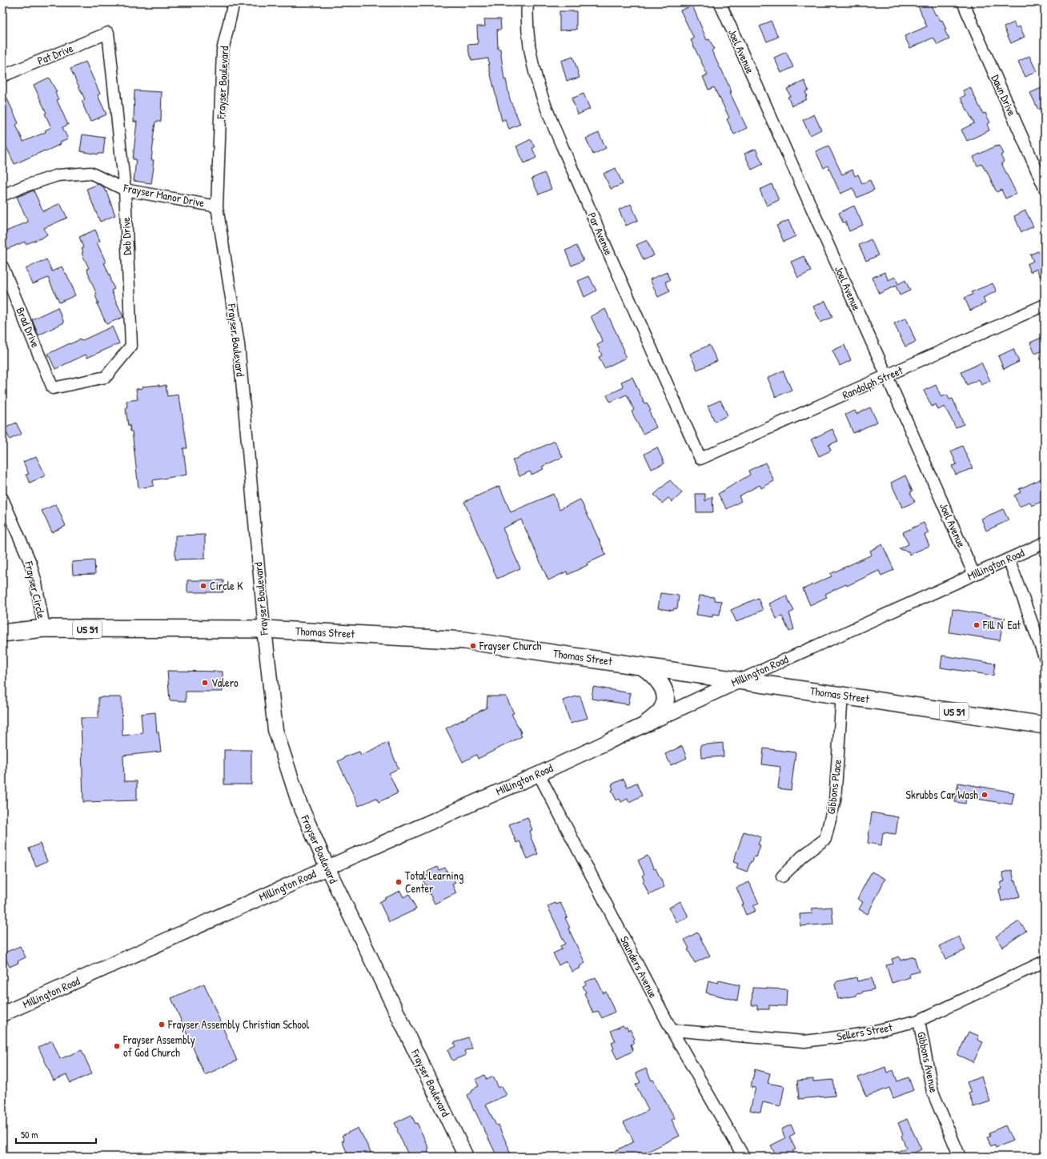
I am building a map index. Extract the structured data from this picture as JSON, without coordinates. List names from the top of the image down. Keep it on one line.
{"streets":{"highway":["US 51","Thomas Street"],"main road":["Frayser Boulevard","Millington Road"],"street":["Joel Avenue","Pat Drive","Dawn Drive","Frayser Manor Drive","Par Avenue","Deb Drive","Brad Drive","Randolph Street","Frayser Circle","Gibbons Place","Saunders Avenue","Sellers Street","Gibbons Avenue"]},"crossings":[["Joel Avenue","Randolph Street"],["Joel Avenue","Millington Road"],["Pat Drive","Deb Drive"],["Frayser Boulevard","Frayser Manor Drive"],["Frayser Boulevard","Millington Road"],["Frayser Boulevard","Thomas Street"],["Frayser Manor Drive","Deb Drive"],["Par Avenue","Randolph Street"],["Deb Drive","Brad Drive"],["Millington Road","Thomas Street"],["Millington Road","Saunders Avenue"],["Frayser Circle","Thomas Street"],["Thomas Street","Gibbons Place"],["Saunders Avenue","Sellers Street"],["Sellers Street","Gibbons Avenue"]],"places":["Circle K","Fill N' Eat","Frayser Church","Valero","Skrubbs Car Wash","Total Learning Center","Frayser Assembly Christian School","Frayser Assembly of God Church"],"scale_bar":"50 m"}
